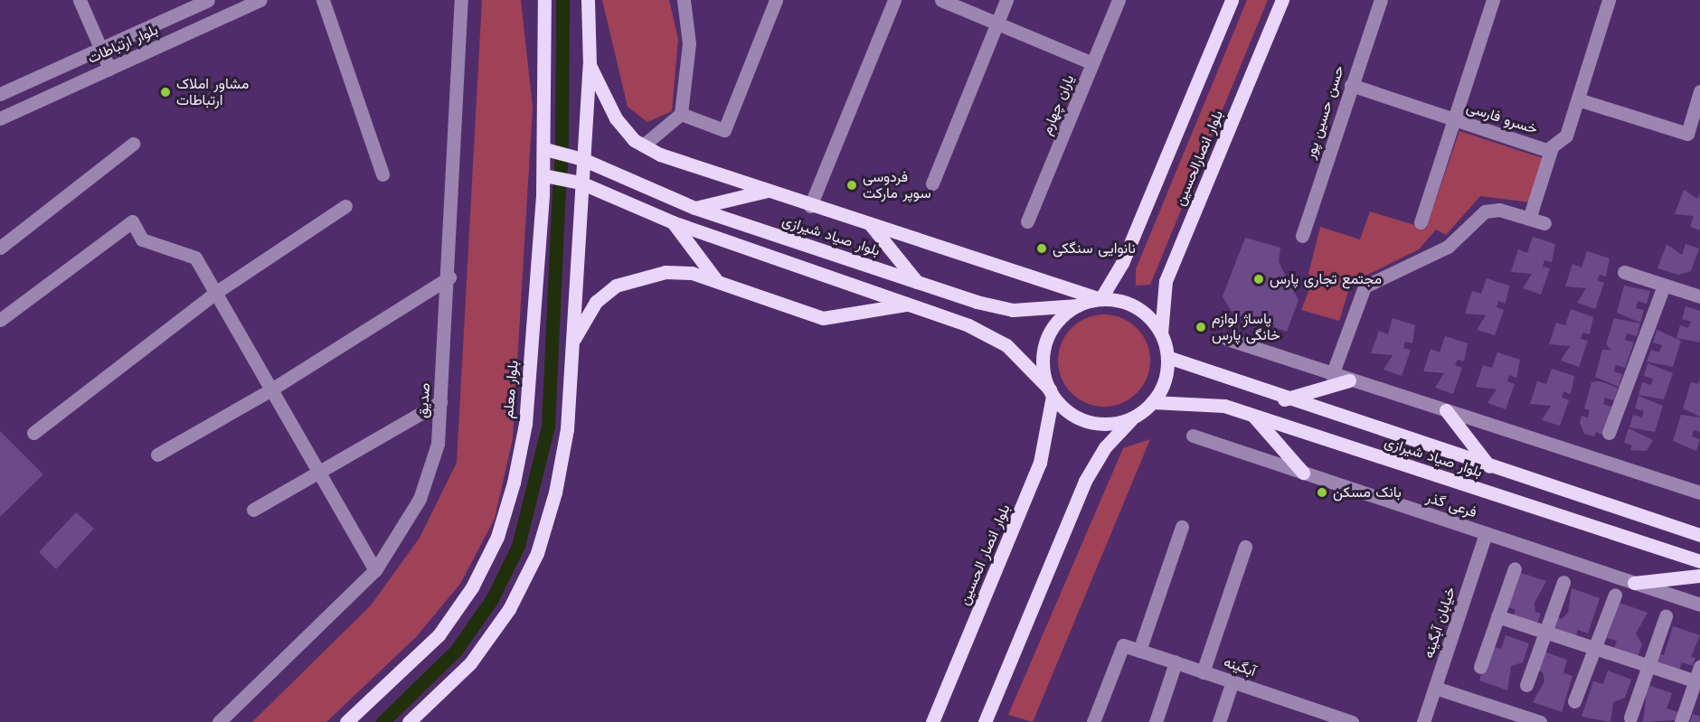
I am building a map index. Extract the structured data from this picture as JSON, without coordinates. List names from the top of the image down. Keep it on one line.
{"streets":{"main road":["بلوار انصارالحسین","بلوار صیاد شیرازی","بلوار معلم","بلوار انصار الحسین"],"street":["بلوار ارتباطات","یاران چهارم","حسن حسین پور","خسرو فارسی","صدیق","فرعی گذر","خیابان آبگینه","آبگینه"]},"crossings":[["حسن حسین پور","خسرو فارسی"],["بلوار انصارالحسین","بلوار صیاد شیرازی"],["بلوار انصارالحسین","بلوار انصار الحسین"],["بلوار صیاد شیرازی","بلوار معلم"],["بلوار صیاد شیرازی","بلوار انصار الحسین"],["فرعی گذر","خیابان آبگینه"]],"places":["مشاور املاک ارتباطات","فردوسی سوپر مارکت","نانوایی سنگکی","مجتمع تجاری پارس","پاساژ لوازم خانگی پارس","بانک مسکن"]}
